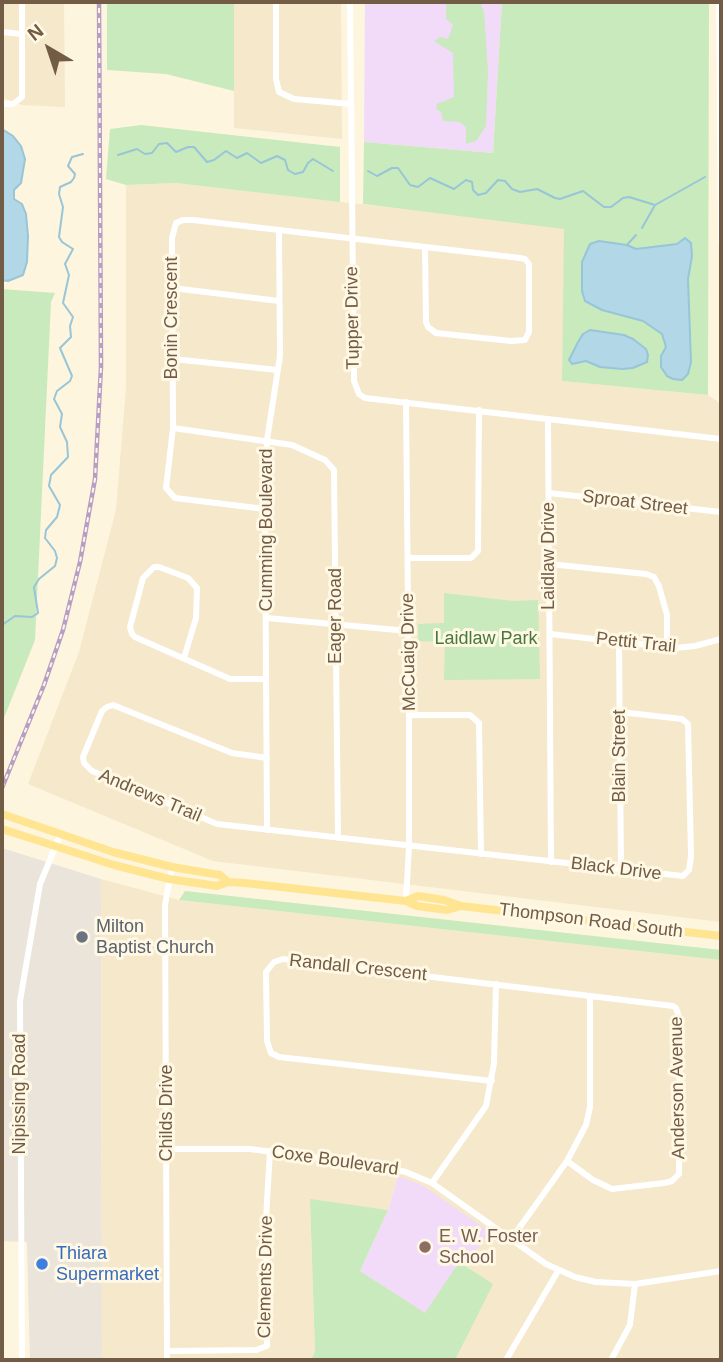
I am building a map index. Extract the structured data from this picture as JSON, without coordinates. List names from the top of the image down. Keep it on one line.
{"streets":{"main road":["Thompson Road South"],"street":["Bonin Crescent","Tupper Drive","Sproat Street","Cumming Boulevard","Laidlaw Drive","Eager Road","Pettit Trail","McCuaig Drive","Blain Street","Andrews Trail","Black Drive","Randall Crescent","Anderson Avenue","Nipissing Road","Childs Drive","Coxe Boulevard","Clements Drive"]},"crossings":[["Bonin Crescent","Tupper Drive"],["Bonin Crescent","Cumming Boulevard"],["Tupper Drive","Laidlaw Drive"],["Tupper Drive","McCuaig Drive"],["Sproat Street","Laidlaw Drive"],["Cumming Boulevard","Eager Road"],["Cumming Boulevard","Andrews Trail"],["Laidlaw Drive","Pettit Trail"],["Laidlaw Drive","Black Drive"],["Eager Road","Andrews Trail"],["Pettit Trail","Blain Street"],["McCuaig Drive","Andrews Trail"],["McCuaig Drive","Black Drive"],["McCuaig Drive","Thompson Road South"],["Blain Street","Black Drive"],["Andrews Trail","Black Drive"],["Thompson Road South","Nipissing Road"],["Thompson Road South","Childs Drive"],["Randall Crescent","Anderson Avenue"],["Childs Drive","Coxe Boulevard"],["Childs Drive","Clements Drive"],["Coxe Boulevard","Clements Drive"]],"parks":["Laidlaw Park"],"places":["Milton Baptist Church","E. W. Foster School","Thiara Supermarket"],"north":"top left"}
